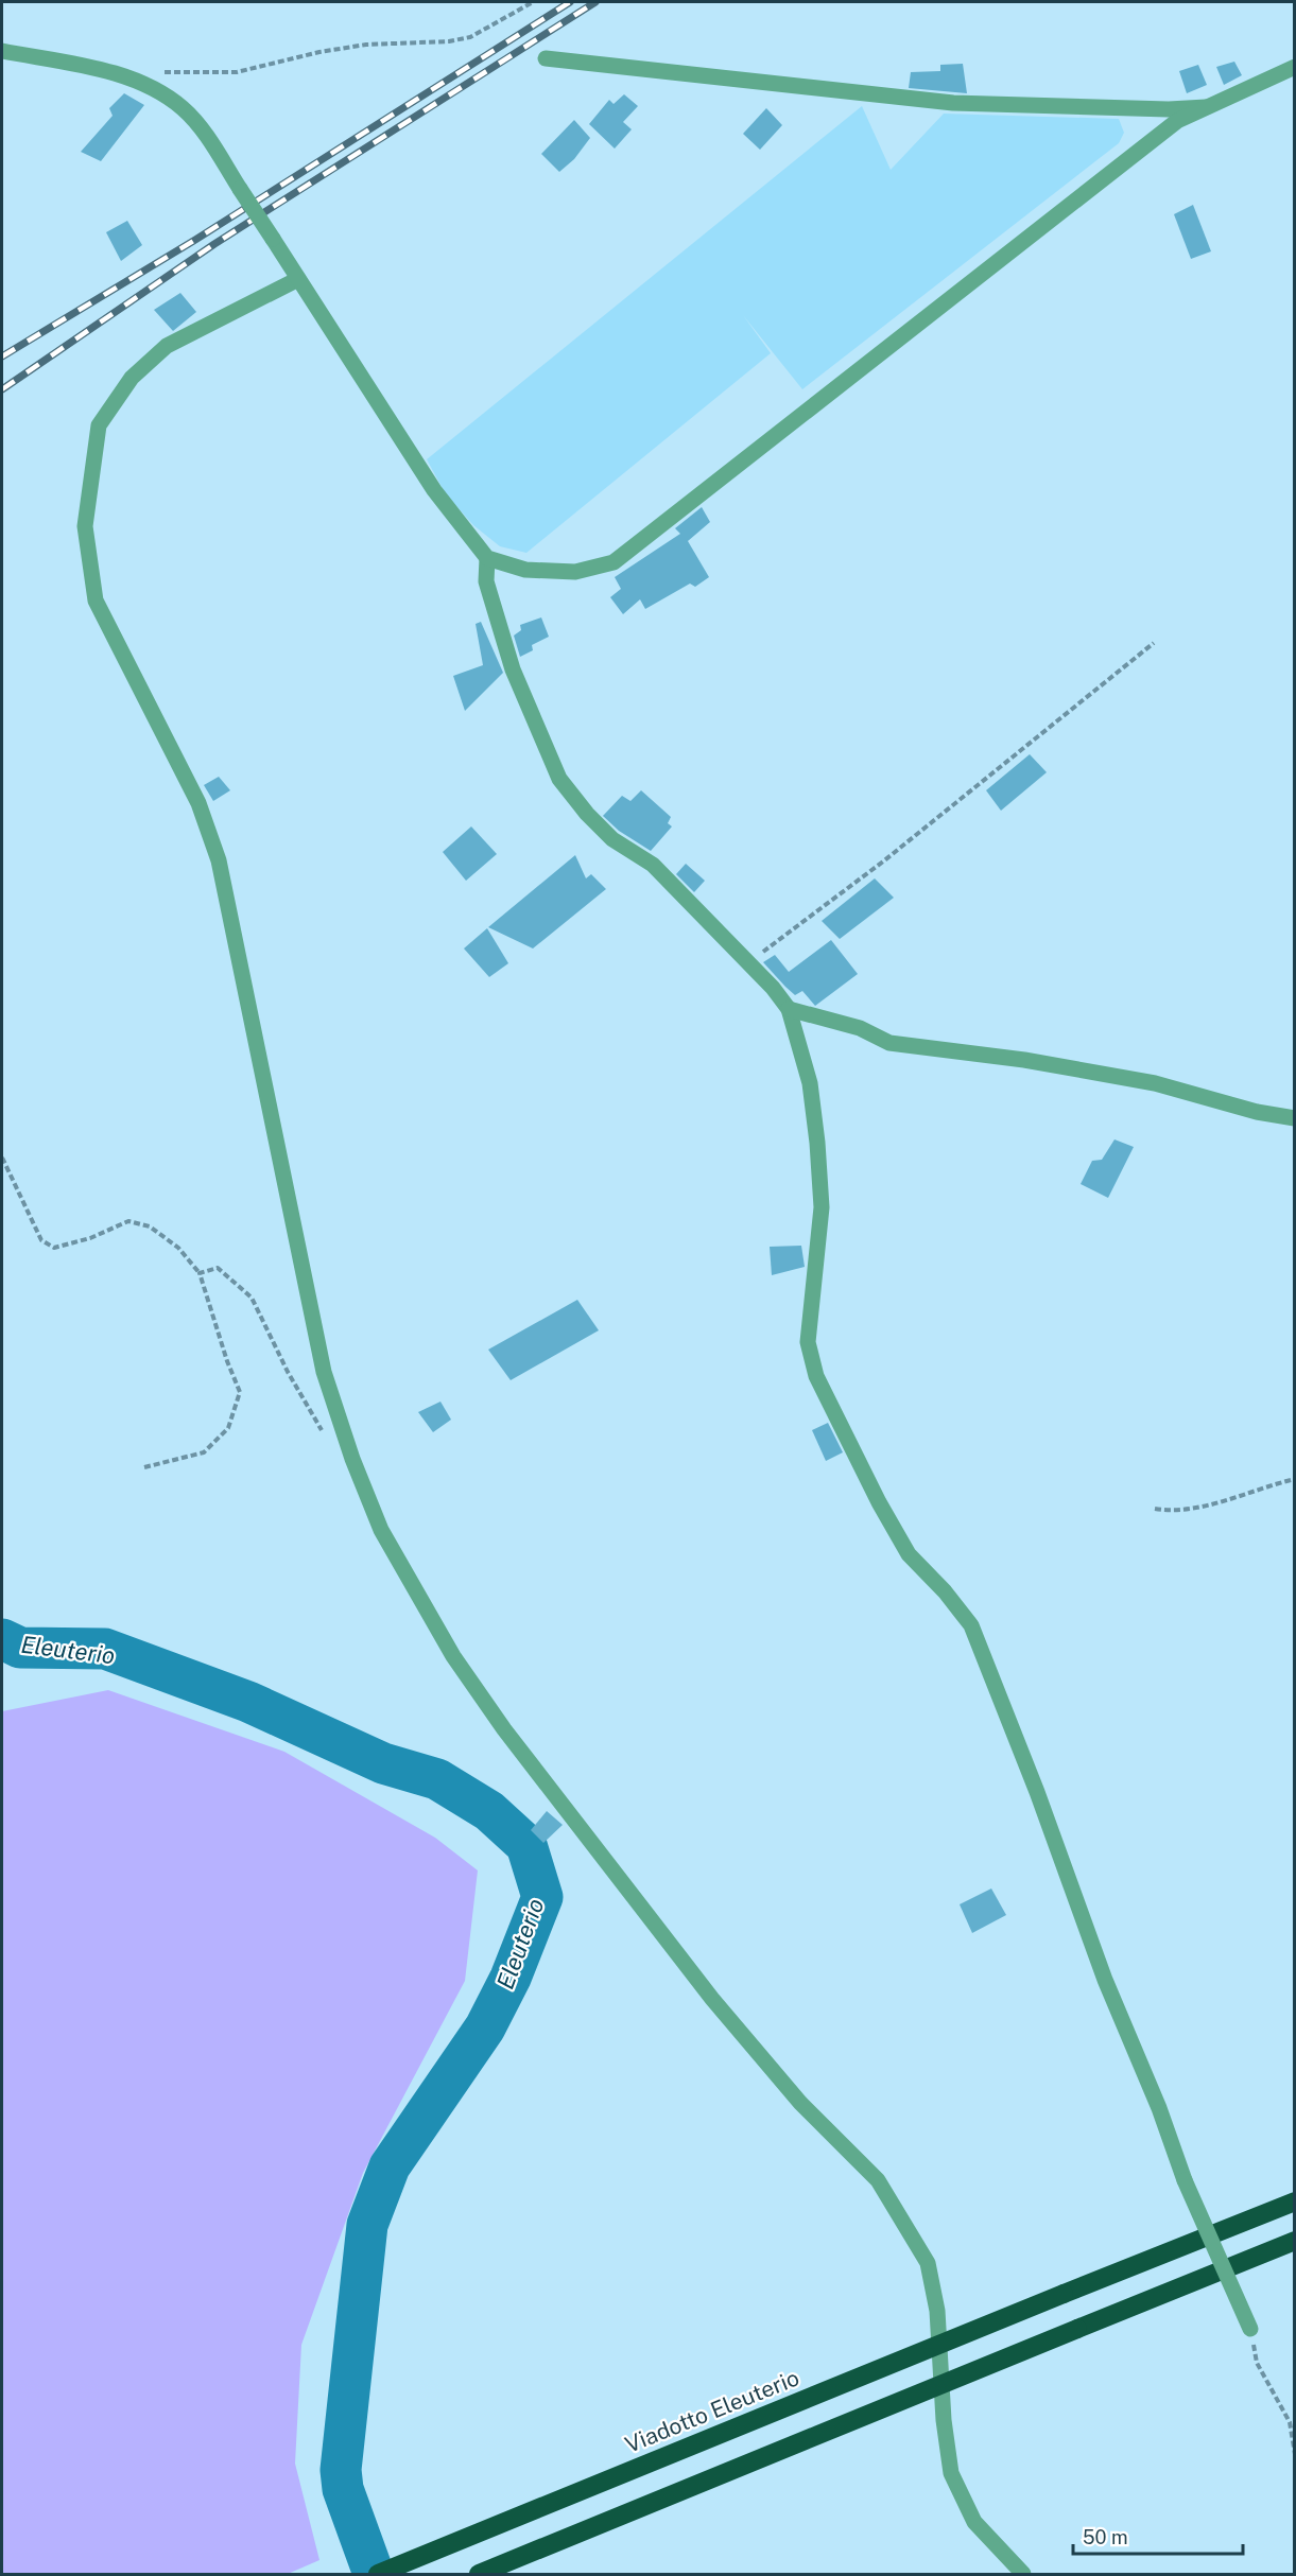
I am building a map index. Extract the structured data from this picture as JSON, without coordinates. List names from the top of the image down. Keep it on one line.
{"streets":{"highway":["Viadotto Eleuterio"]},"water":["Eleuterio"],"scale_bar":"50 m"}
